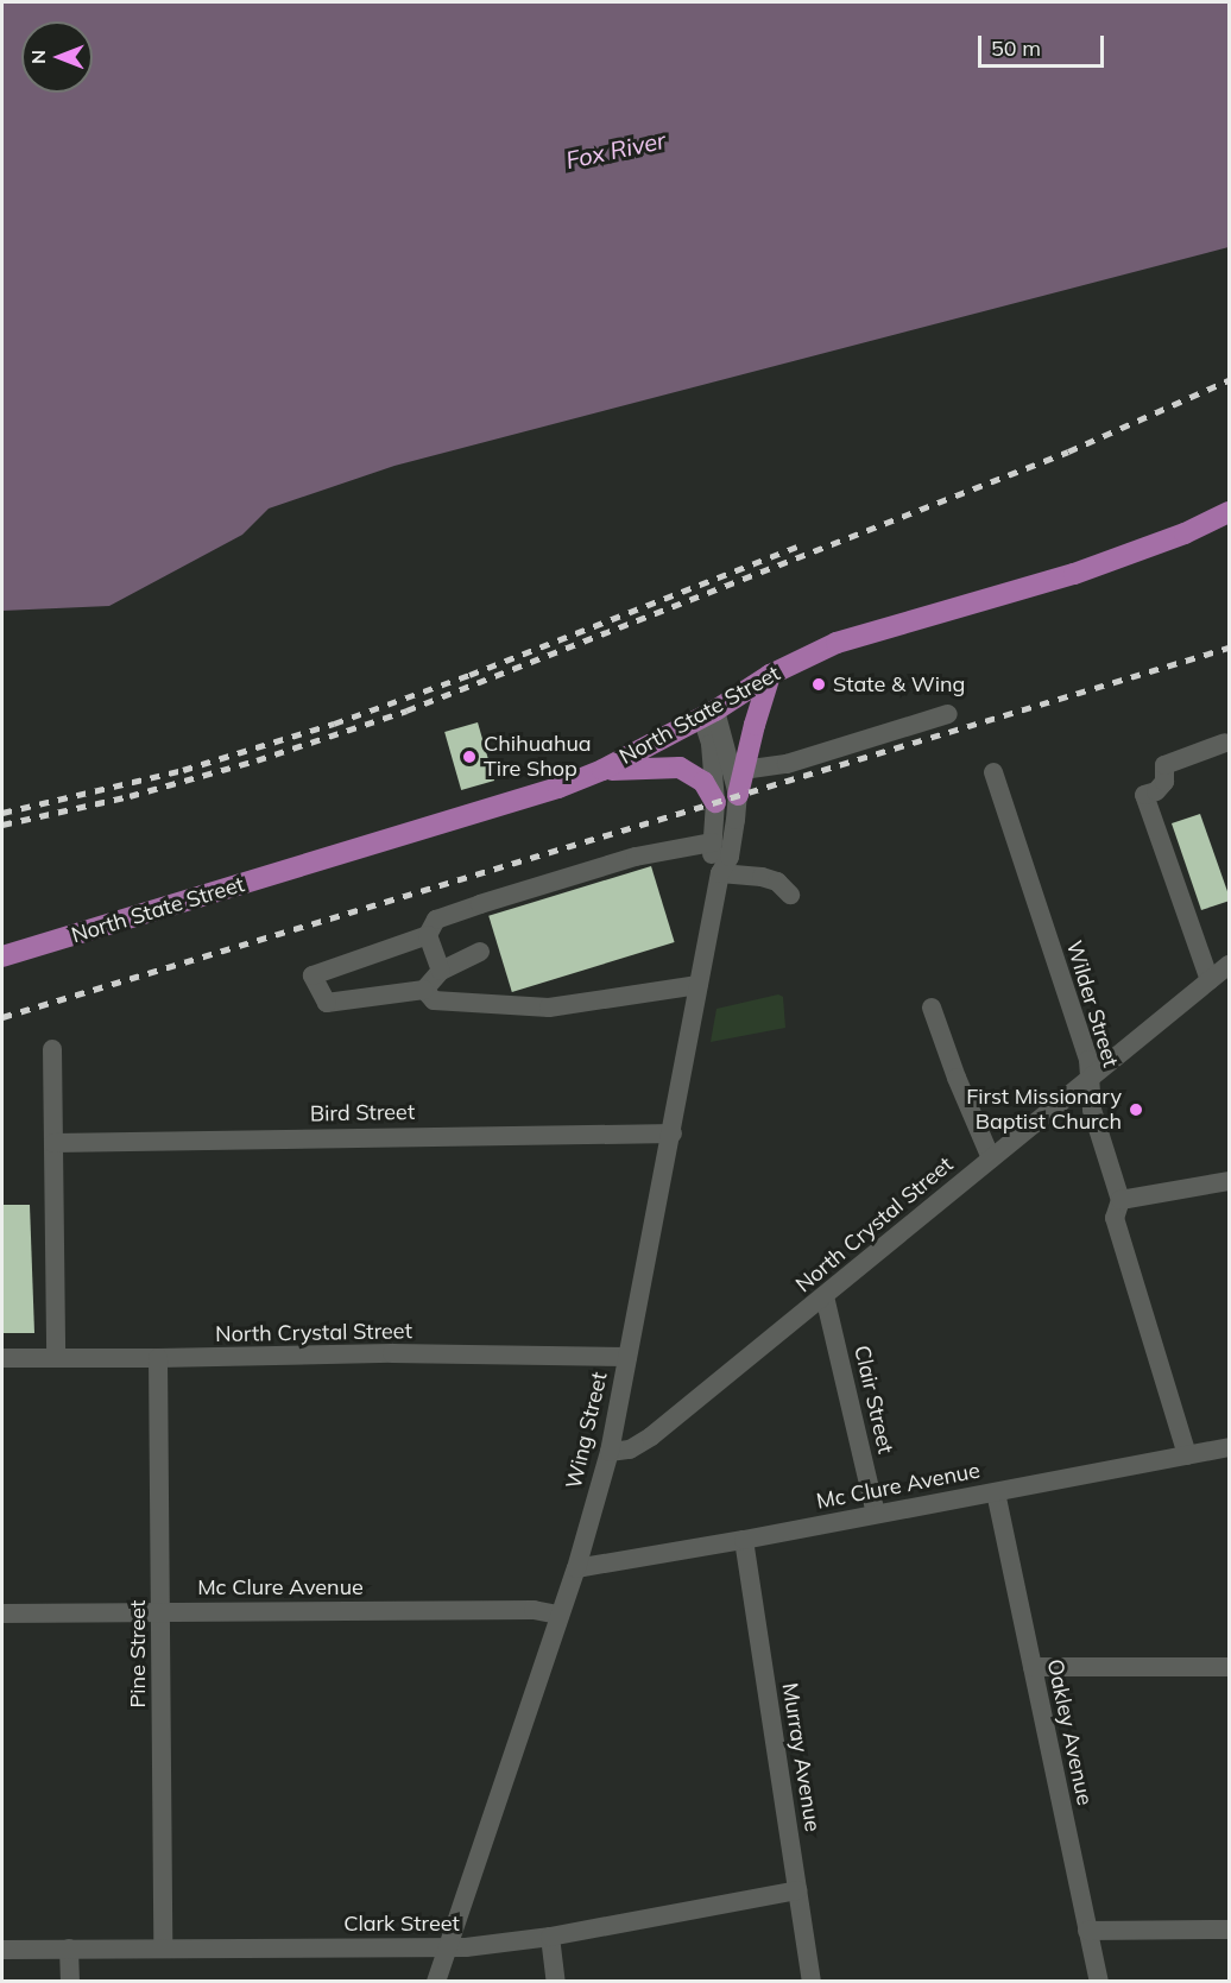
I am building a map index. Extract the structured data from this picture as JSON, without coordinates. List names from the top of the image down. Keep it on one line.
{"streets":{"main road":["North State Street"],"street":["Wilder Street","Bird Street","North Crystal Street","Clair Street","Wing Street","Mc Clure Avenue","Pine Street","Oakley Avenue","Murray Avenue","Clark Street"]},"crossings":[["North State Street","Wing Street"],["Wilder Street","North Crystal Street"],["Wilder Street","Mc Clure Avenue"],["Bird Street","Wing Street"],["North Crystal Street","Clair Street"],["North Crystal Street","Wing Street"],["North Crystal Street","Pine Street"],["Clair Street","Mc Clure Avenue"],["Wing Street","Mc Clure Avenue"],["Wing Street","Clark Street"],["Mc Clure Avenue","Pine Street"],["Mc Clure Avenue","Oakley Avenue"],["Mc Clure Avenue","Murray Avenue"],["Pine Street","Clark Street"],["Murray Avenue","Clark Street"]],"water":["Fox River"],"places":["State & Wing","Chihuahua Tire Shop","First Missionary Baptist Church"],"scale_bar":"50 m","north":"left"}
